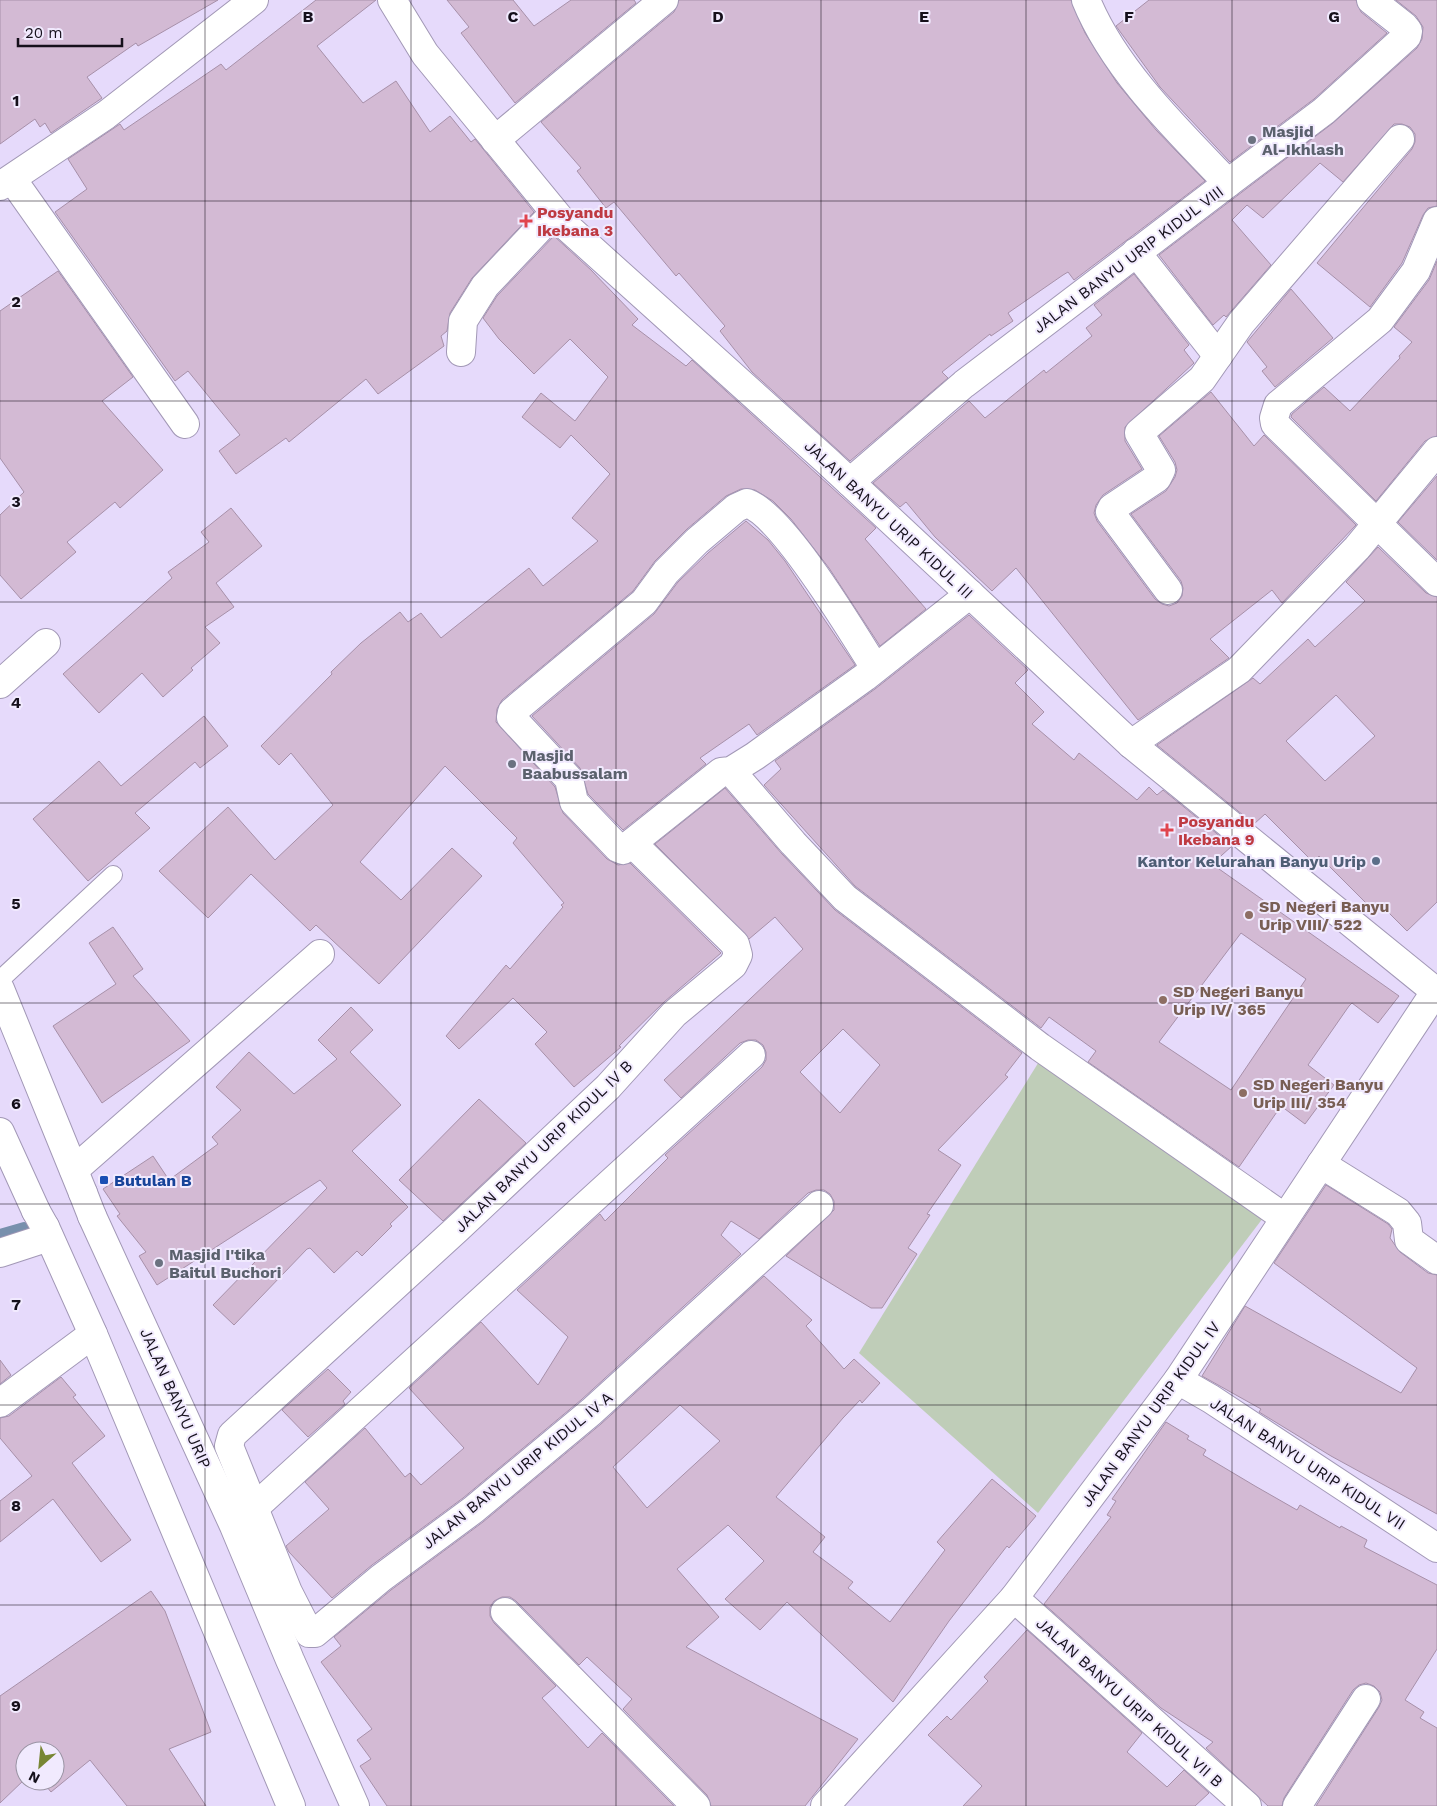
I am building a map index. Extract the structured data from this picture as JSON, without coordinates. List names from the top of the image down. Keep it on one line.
{"streets":{"street":["JALAN BANYU URIP KIDUL VIII","JALAN BANYU URIP KIDUL III","JALAN BANYU URIP KIDUL IV B","JALAN BANYU URIP","JALAN BANYU URIP KIDUL IV","JALAN BANYU URIP KIDUL VII","JALAN BANYU URIP KIDUL IV A","JALAN BANYU URIP KIDUL VII B"]},"crossings":[["JALAN BANYU URIP KIDUL VIII","JALAN BANYU URIP KIDUL III"],["JALAN BANYU URIP KIDUL III","JALAN BANYU URIP KIDUL IV"],["JALAN BANYU URIP KIDUL IV B","JALAN BANYU URIP KIDUL IV A"],["JALAN BANYU URIP","JALAN BANYU URIP KIDUL IV A"],["JALAN BANYU URIP KIDUL IV","JALAN BANYU URIP KIDUL VII"],["JALAN BANYU URIP KIDUL IV","JALAN BANYU URIP KIDUL VII B"]],"places":{"other":["Masjid Al-Ikhlash","Masjid Baabussalam","Kantor Kelurahan Banyu Urip","SD Negeri Banyu Urip VIII/ 522","SD Negeri Banyu Urip IV/ 365","SD Negeri Banyu Urip III/ 354","Masjid I'tika Baitul Buchori"],"health":["Posyandu Ikebana 3","Posyandu Ikebana 9"],"transit":["Butulan B"]},"scale_bar":"20 m","north":"bottom left","grid":{"columns":["B","C","D","E","F","G"],"rows":["1","2","3","4","5","6","7","8","9"]}}
